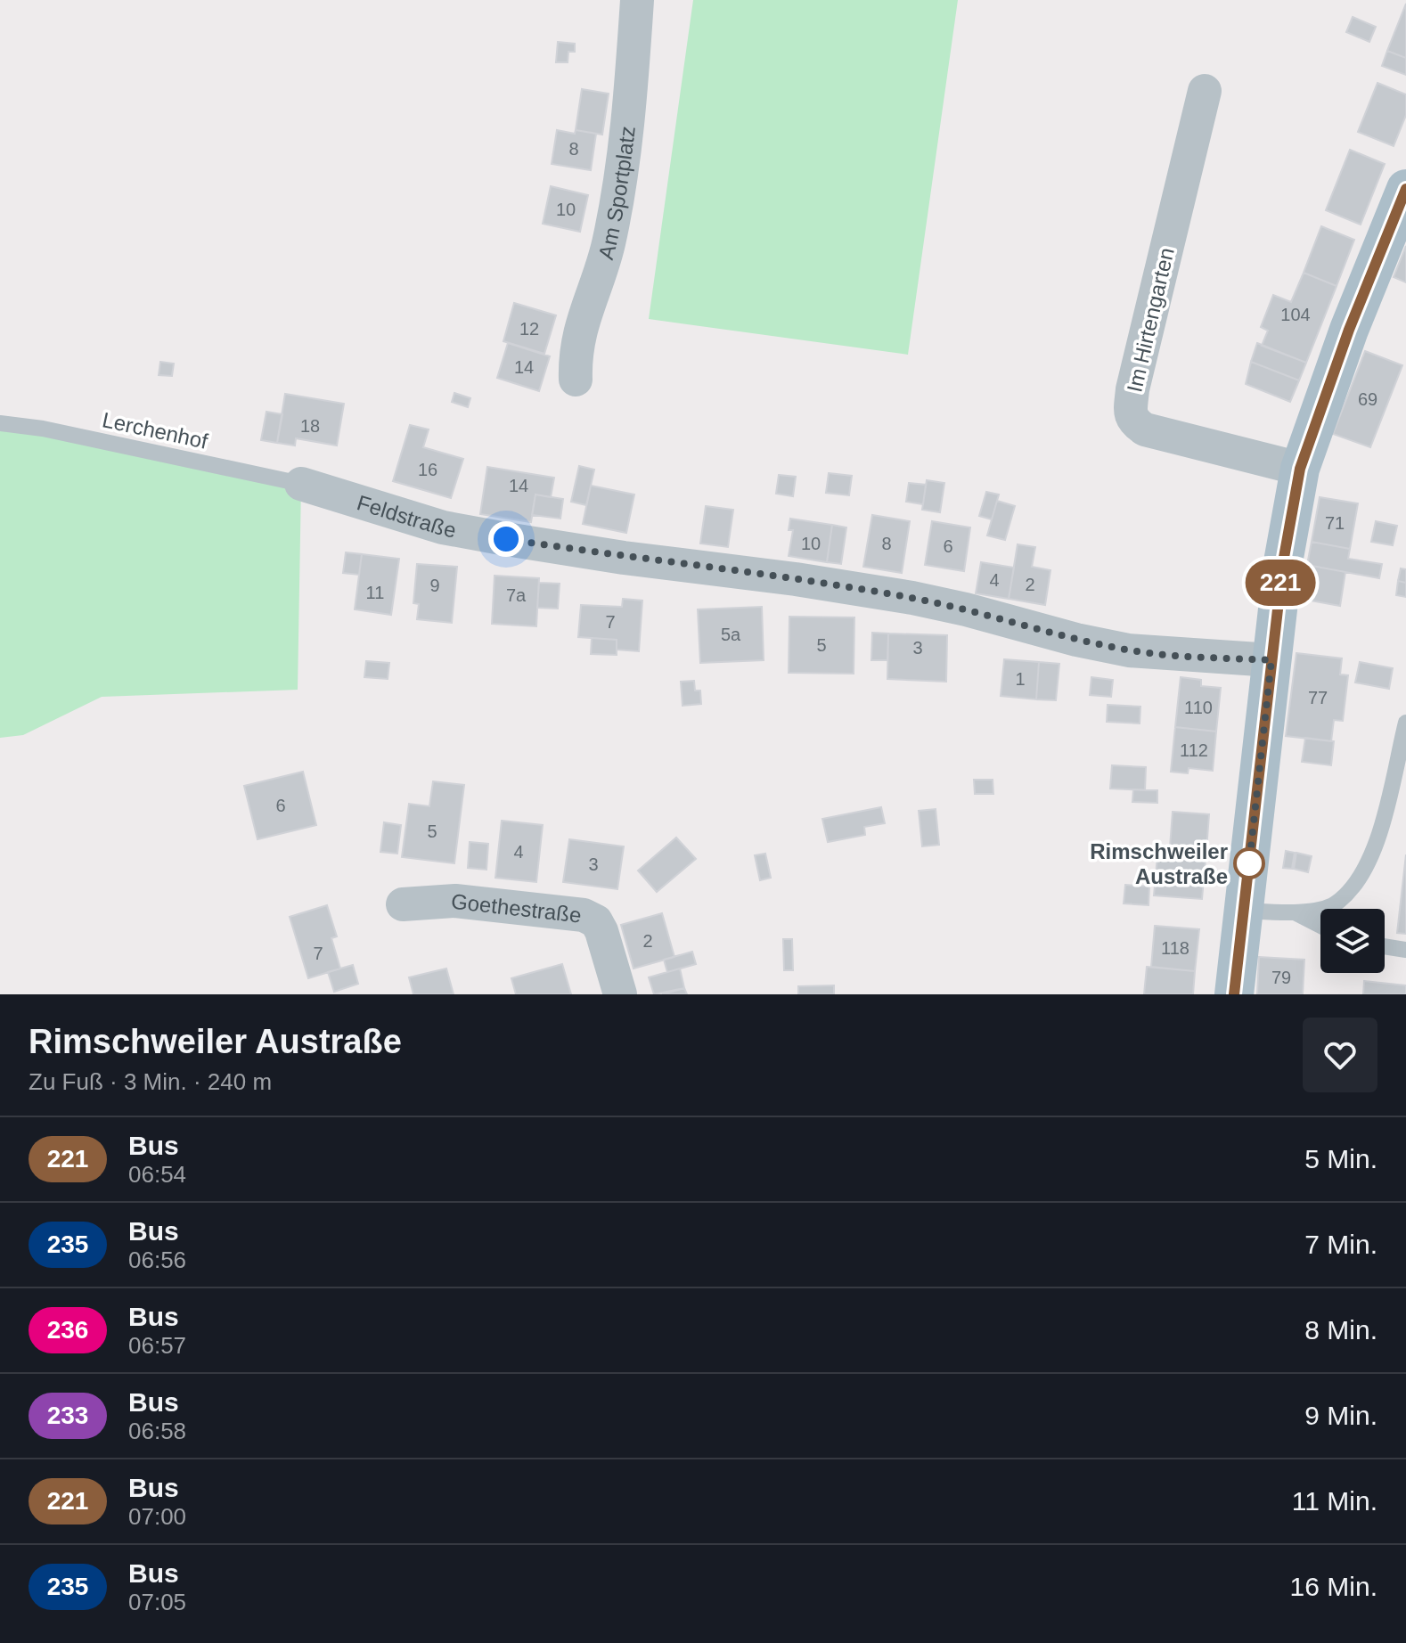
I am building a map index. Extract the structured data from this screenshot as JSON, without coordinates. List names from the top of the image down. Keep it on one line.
{"streets":{"street":["Am Sportplatz","Im Hirtengarten","Feldstraße","Goethestraße"],"lane":["Lerchenhof"]},"crossings":[["Lerchenhof","Feldstraße"]],"places":["Rimschweiler Austraße"],"lines":["bus line 221"],"house_numbers":["8","10","104","12","14","69","18","16","14","71","10","8","6","4","2","9","11","7a","7","5a","5","3","1","77","110","112","6","5","4","3","2","118","7","79"],"page":{"on_map":"221","heading":["Rimschweiler Austraße","Zu Fuß · 3 Min. · 240 m"],"list":[{"mark":"221","name":"Bus","note":"06:54","value":"5 Min."},{"mark":"235","name":"Bus","note":"06:56","value":"7 Min."},{"mark":"236","name":"Bus","note":"06:57","value":"8 Min."},{"mark":"233","name":"Bus","note":"06:58","value":"9 Min."},{"mark":"221","name":"Bus","note":"07:00","value":"11 Min."},{"mark":"235","name":"Bus","note":"07:05","value":"16 Min."}]}}
